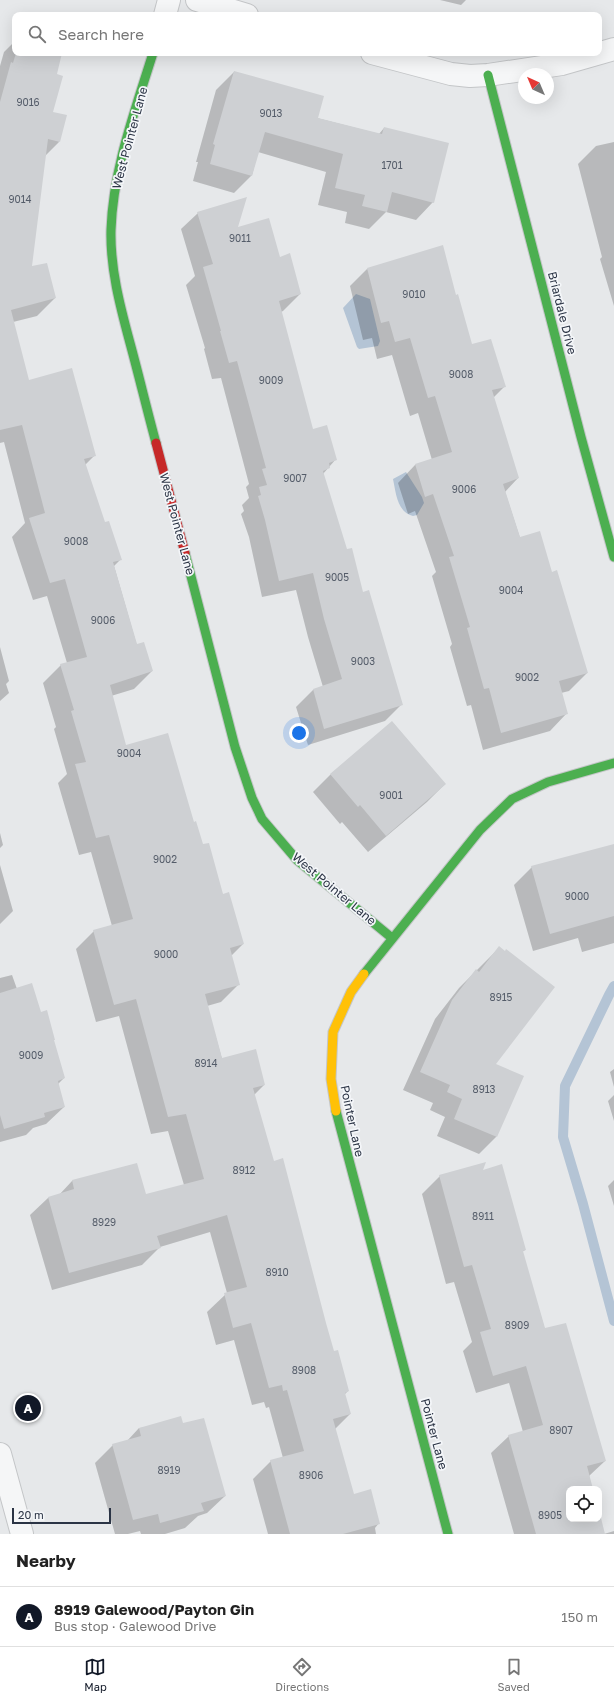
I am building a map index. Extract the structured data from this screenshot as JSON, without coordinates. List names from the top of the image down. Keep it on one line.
{"streets":{"street":["West Pointer Lane","Briardale Drive","Pointer Lane"]},"crossings":[["West Pointer Lane","Pointer Lane"]],"house_numbers":["9016","9013","1701","9014","9011","9010","9008","9009","9007","9006","9008","9005","9004","9006","9003","9002","9004","9001","9002","9000","9000","8915","9009","8914","8913","8912","8911","8929","8910","8909","8908","8907","8919","8906","8905"],"scale_bar":"20 m","north":"top left","page":{"search":"Search here","pins":"A","scale":"20 m","heading":"Nearby","list":[{"mark":"A","name":"8919 Galewood/Payton Gin","note":"Bus stop · Galewood Drive","value":"150 m"}],"nav":["Map","Directions","Saved"]}}
